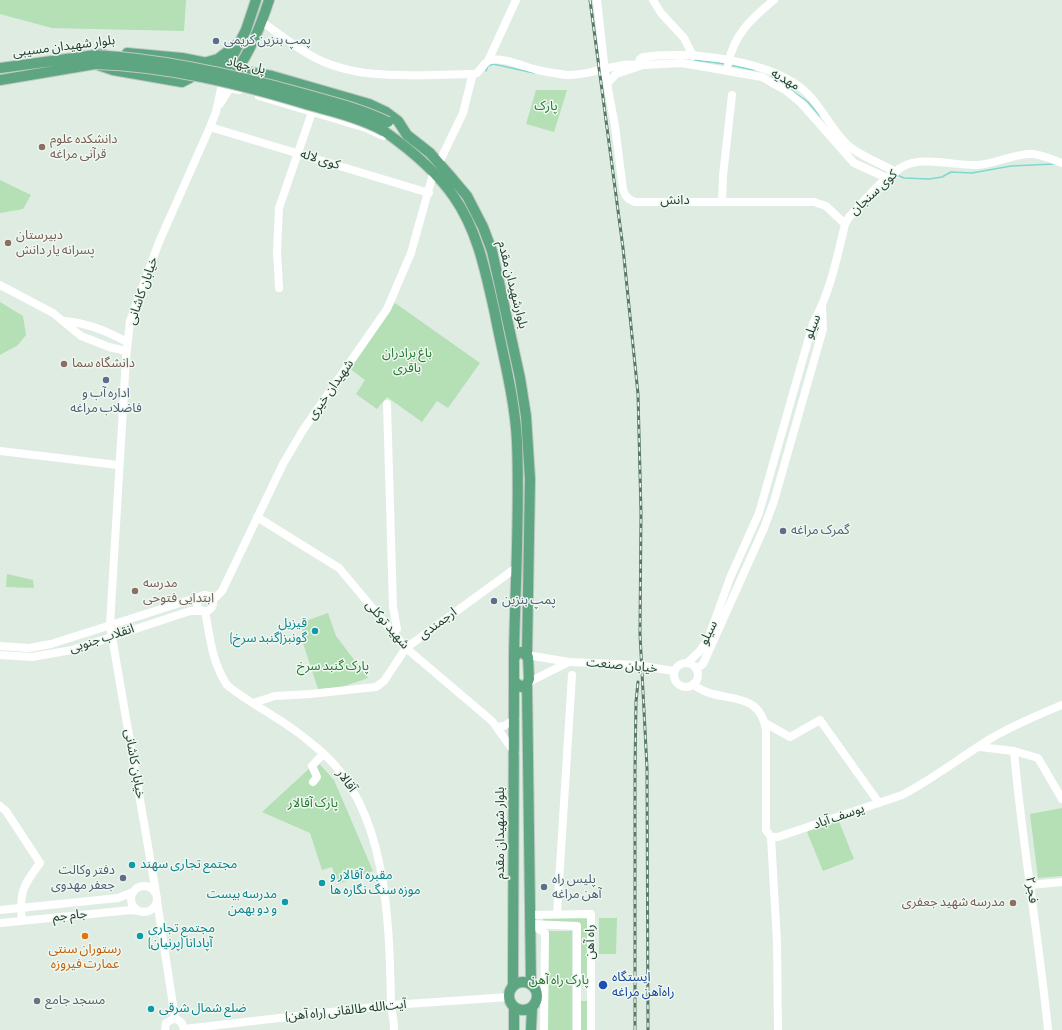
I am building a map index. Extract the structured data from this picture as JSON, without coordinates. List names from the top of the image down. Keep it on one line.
{"streets":{"main road":["بلوار شهیدان مسیبی","پل جهاد","بلوارشهیدان مقدم","بلوار شهیدان مقدم"],"street":["مهدیه","کوی لاله","کوی سنجان","دانش","خیابان کاشانی","سیلو","شهیدان خیری","ارجمندی","شهید توکلی","انقلاب جنوبی","خیابان صنعت","آقالار","یوسف آباد","فجر۲","جام جم","راه آهن","(راه آهن) آیت‌الله طالقانی"]},"crossings":[["بلوار شهیدان مسیبی","پل جهاد"],["بلوار شهیدان مسیبی","بلوارشهیدان مقدم"],["مهدیه","کوی سنجان"],["کوی لاله","خیابان کاشانی"],["کوی لاله","شهیدان خیری"],["کوی سنجان","دانش"],["کوی سنجان","سیلو"],["بلوارشهیدان مقدم","شهیدان خیری"],["بلوارشهیدان مقدم","ارجمندی"],["بلوارشهیدان مقدم","خیابان صنعت"],["بلوارشهیدان مقدم","بلوار شهیدان مقدم"],["خیابان کاشانی","انقلاب جنوبی"],["خیابان کاشانی","جام جم"],["سیلو","خیابان صنعت"],["شهیدان خیری","شهید توکلی"],["شهیدان خیری","انقلاب جنوبی"],["شهیدان خیری","آقالار"],["ارجمندی","شهید توکلی"],["ارجمندی","آقالار"],["شهید توکلی","بلوار شهیدان مقدم"],["انقلاب جنوبی","آقالار"],["آقالار","(راه آهن) آیت‌الله طالقانی"],["بلوار شهیدان مقدم","(راه آهن) آیت‌الله طالقانی"]],"parks":["پارک","باغ برادران باقری","پارک گنبد سرخ","پارک آقالار","پارک راه آهن"],"places":["پمپ بنزین کریمی","دانشکده علوم قرآنی مراغه","دبیرستان پسرانه یار دانش","دانشگاه سما","اداره آب و فاضلاب مراغه","گمرک مراغه","مدرسه ابتدایی فتوحی","پمپ بنزین","قیزیل گونبز(گنبد سرخ)","مجتمع تجاری سهند","دفتر وکالت جعفر مهدوی","مقبره آقالار و موزه سنگ نگاره ها","پلیس راه آهن مراغه","مدرسه بیست و دو بهمن","مدرسه شهید جعفری","رستوران سنتی عمارت فیروزه","مجتمع تجاری آپادانا (پرنیان)","ایستگاه راه‌آهن مراغه","مسجد جامع","ضلع شمال شرقی"]}
